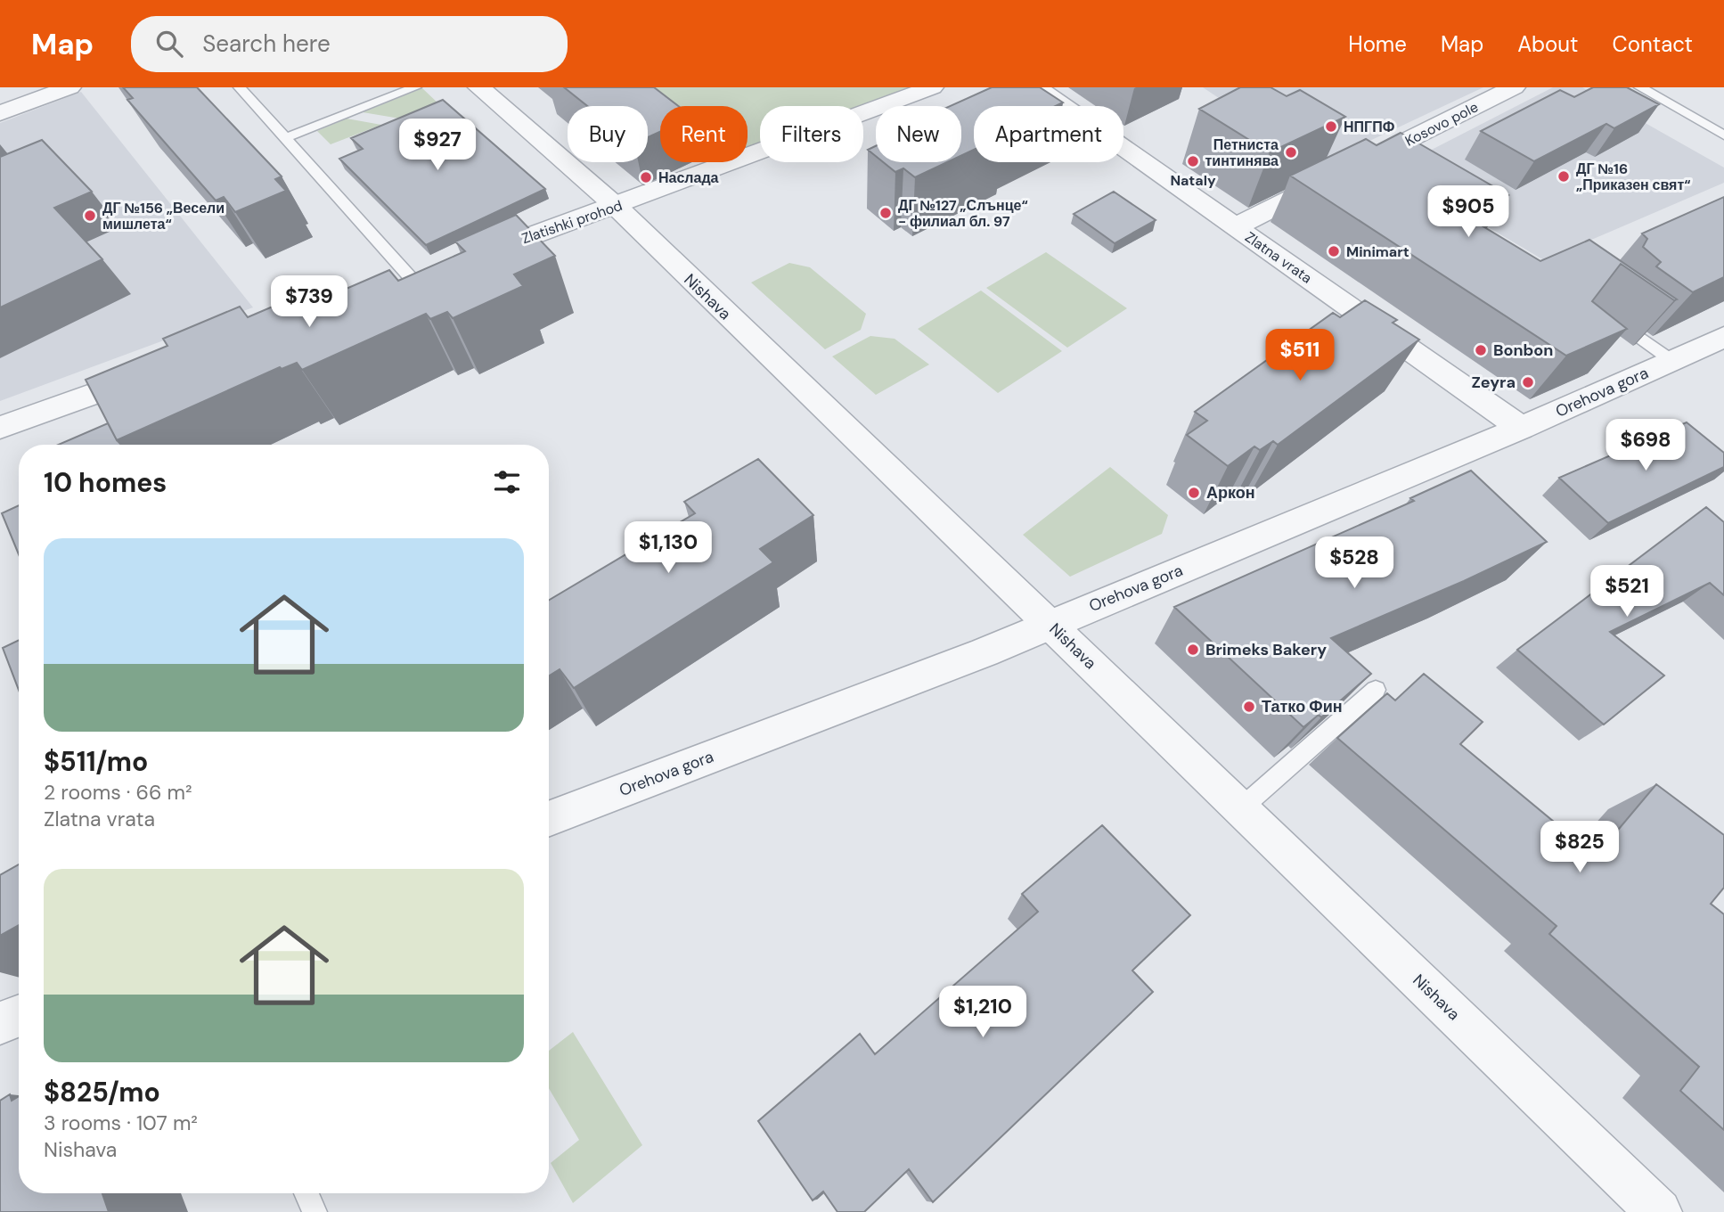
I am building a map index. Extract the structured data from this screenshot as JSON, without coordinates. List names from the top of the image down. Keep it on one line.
{"streets":{"street":["Kosovo pole","Zlatishki prohod","Zlatna vrata","Nishava","Orehova gora"]},"crossings":[["Kosovo pole","Zlatna vrata"],["Zlatishki prohod","Nishava"],["Zlatna vrata","Orehova gora"],["Nishava","Orehova gora"]],"places":["НПГПФ","Петниста тинтинява","Nataly","ДГ №16 „Приказен свят“","Наслада","ДГ №127 „Слънце“ - филиал бл. 97","ДГ №156 „Весели мишлета“","Minimart","Bonbon","Zeyra","Аркон","Brimeks Bakery","Татко Фин"],"page":{"header":"Map","search":"Search here","nav":["Home","Map","About","Contact"],"chip":["Buy","Rent","Filters","New","Apartment"],"price":["$927","$905","$739","$511","$698","$1,130","$528","$521","$825","$1,210"],"heading":"10 homes","list":[{"name":"$511/mo","note":"2 rooms · 66 m² · Zlatna vrata"},{"name":"$825/mo","note":"3 rooms · 107 m² · Nishava"}]}}
